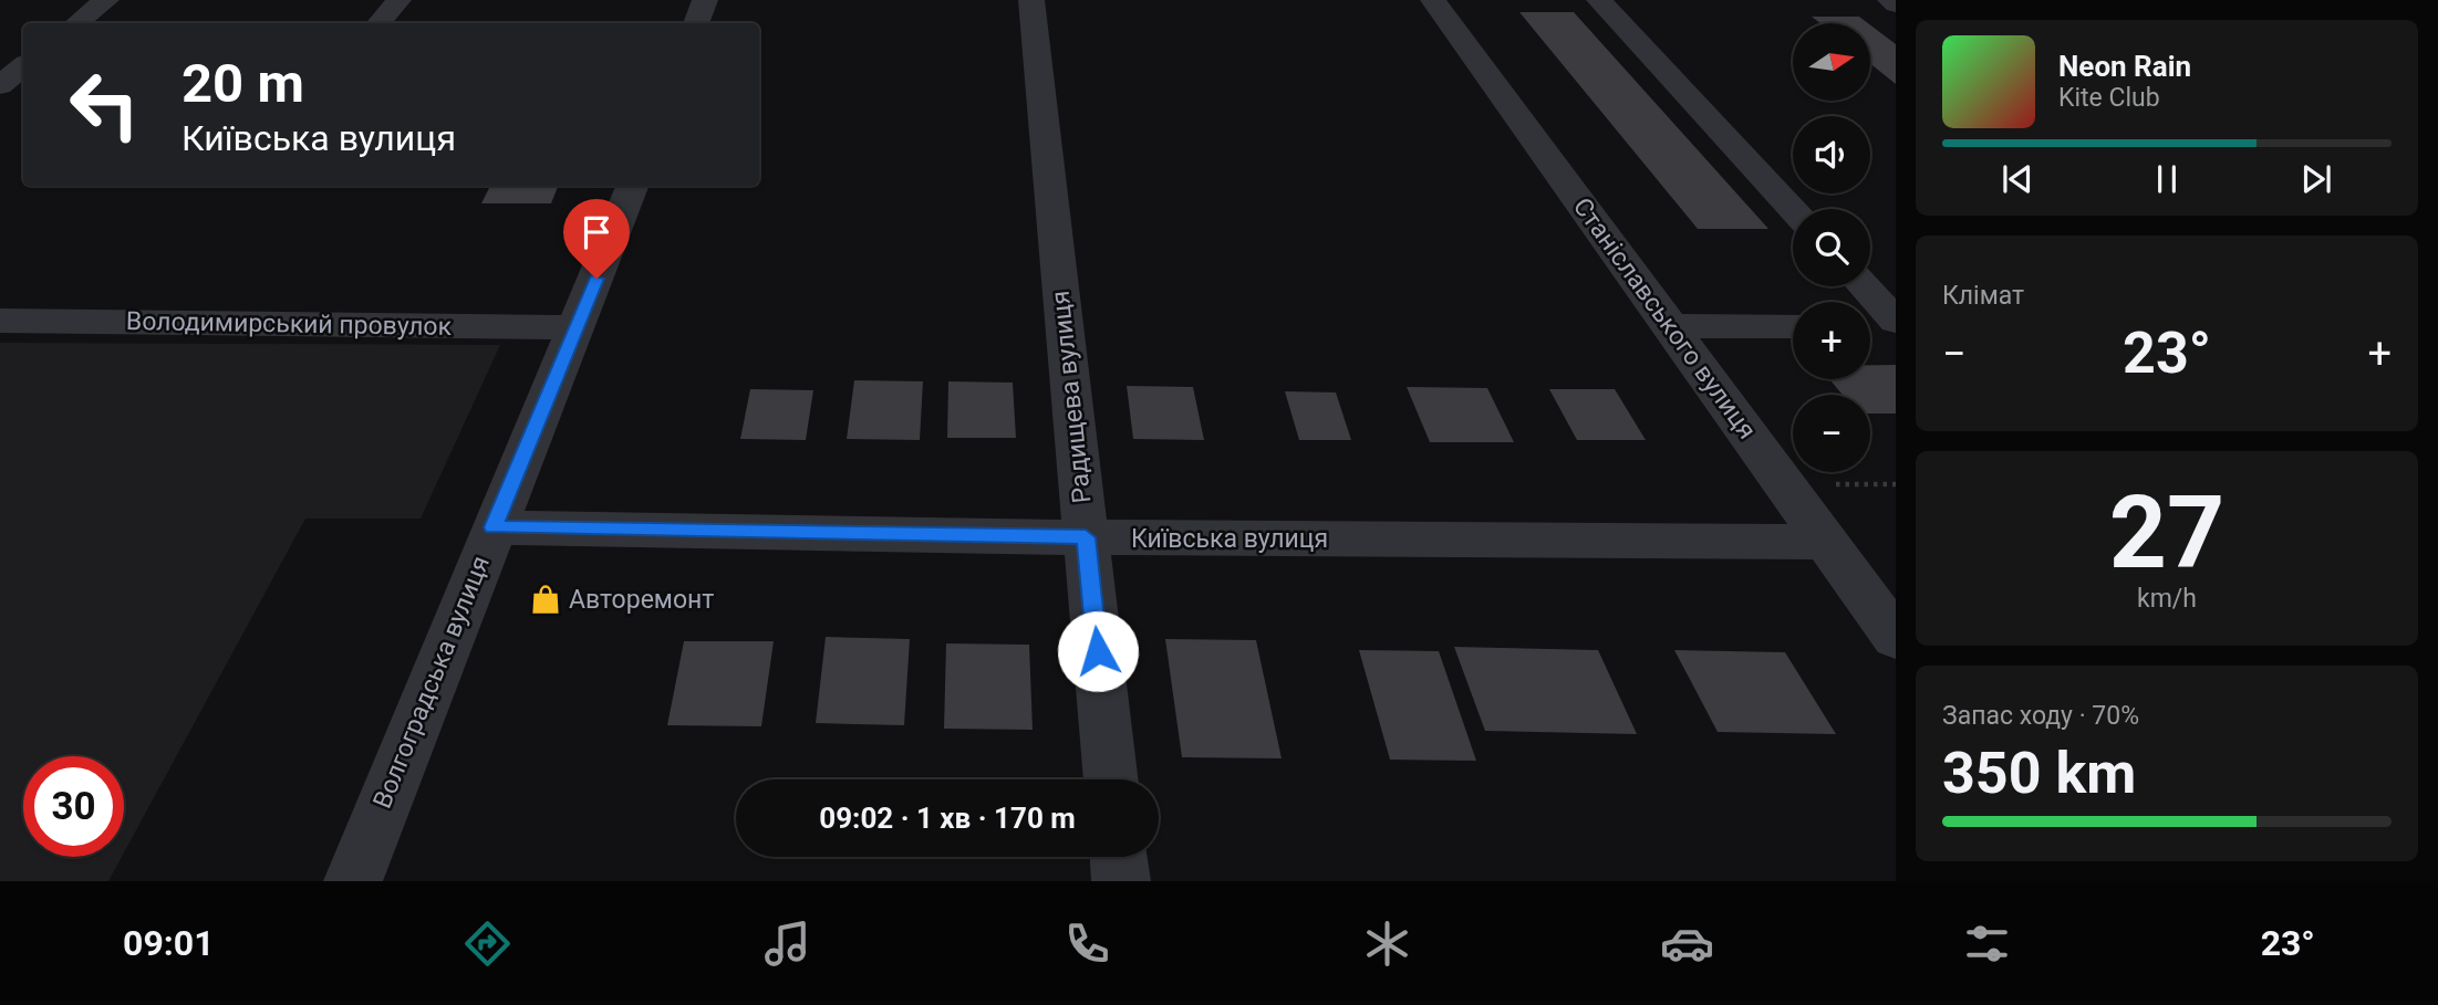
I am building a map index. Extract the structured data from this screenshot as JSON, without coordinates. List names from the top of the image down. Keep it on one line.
{"streets":{"street":["Станіславського вулиця","Володимирський провулок","Радищева вулиця","Київська вулиця","Волгоградська вулиця"]},"crossings":[["Станіславського вулиця","Київська вулиця"],["Володимирський провулок","Волгоградська вулиця"],["Радищева вулиця","Київська вулиця"],["Київська вулиця","Волгоградська вулиця"]],"places":{"shop":["Авторемонт"]},"north":"right","page":{"map_buttons":["+","−"],"turn":["20 m","Київська вулиця"],"song":["Neon Rain","Kite Club"],"tile":["Клімат",["27","km/h"],["Запас ходу · 70%","350 km"]],"heat":["−","23°","+"],"limit":"30","trip":"09:02 · 1 хв · 170 m","tabs":["09:01","23°"]}}
